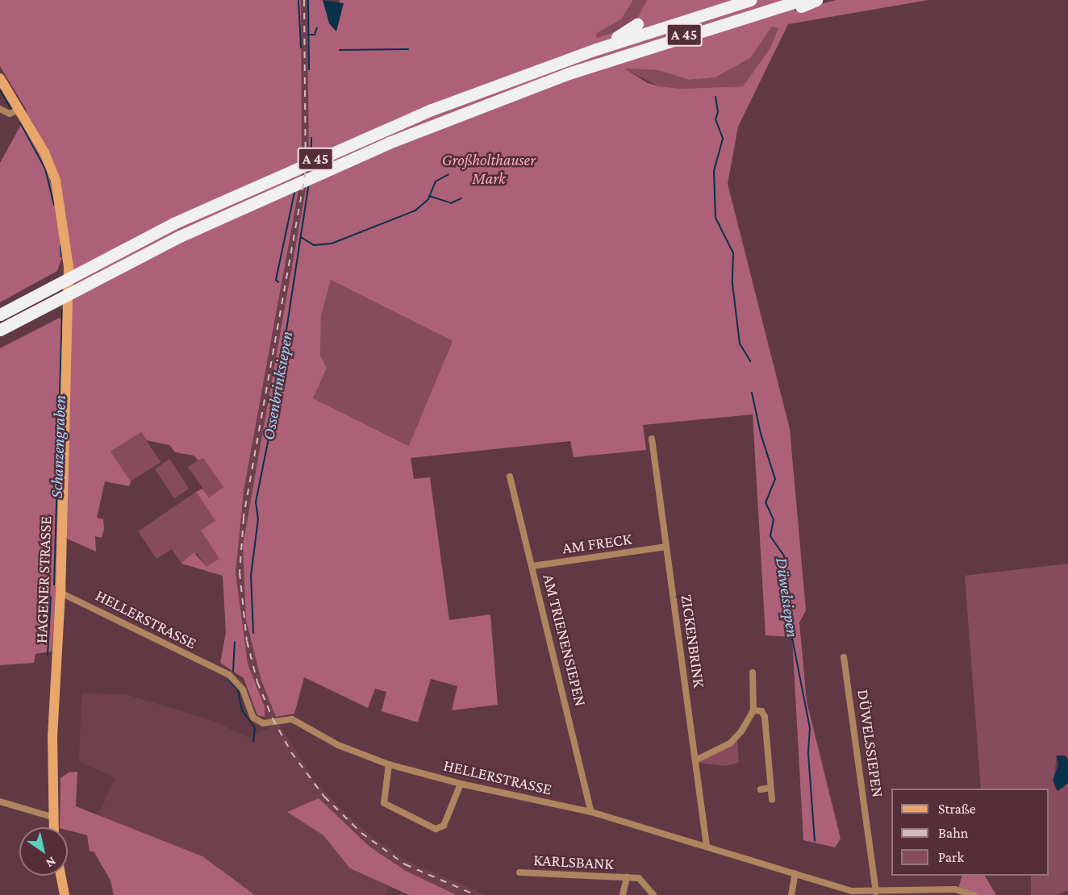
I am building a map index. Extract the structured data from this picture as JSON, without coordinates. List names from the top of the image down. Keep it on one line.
{"streets":{"highway":["A 45"],"main road":["HAGENER STRASSE"],"street":["AM FRECK","HELLERSTRASSE","AM TRIENENSIEPEN","ZICKENBRINK","DÜWELSSIEPEN","KARLSBANK"]},"crossings":[["AM FRECK","AM TRIENENSIEPEN"],["AM FRECK","ZICKENBRINK"],["HAGENER STRASSE","HELLERSTRASSE"],["HELLERSTRASSE","AM TRIENENSIEPEN"],["HELLERSTRASSE","ZICKENBRINK"],["HELLERSTRASSE","DÜWELSSIEPEN"]],"water":["Ossenbrinksiepen","Schanzengraben","Düwelsiepen"],"parks":["Großholthauser Mark"],"legend":["Straße","Bahn","Park"],"north":"bottom right"}
